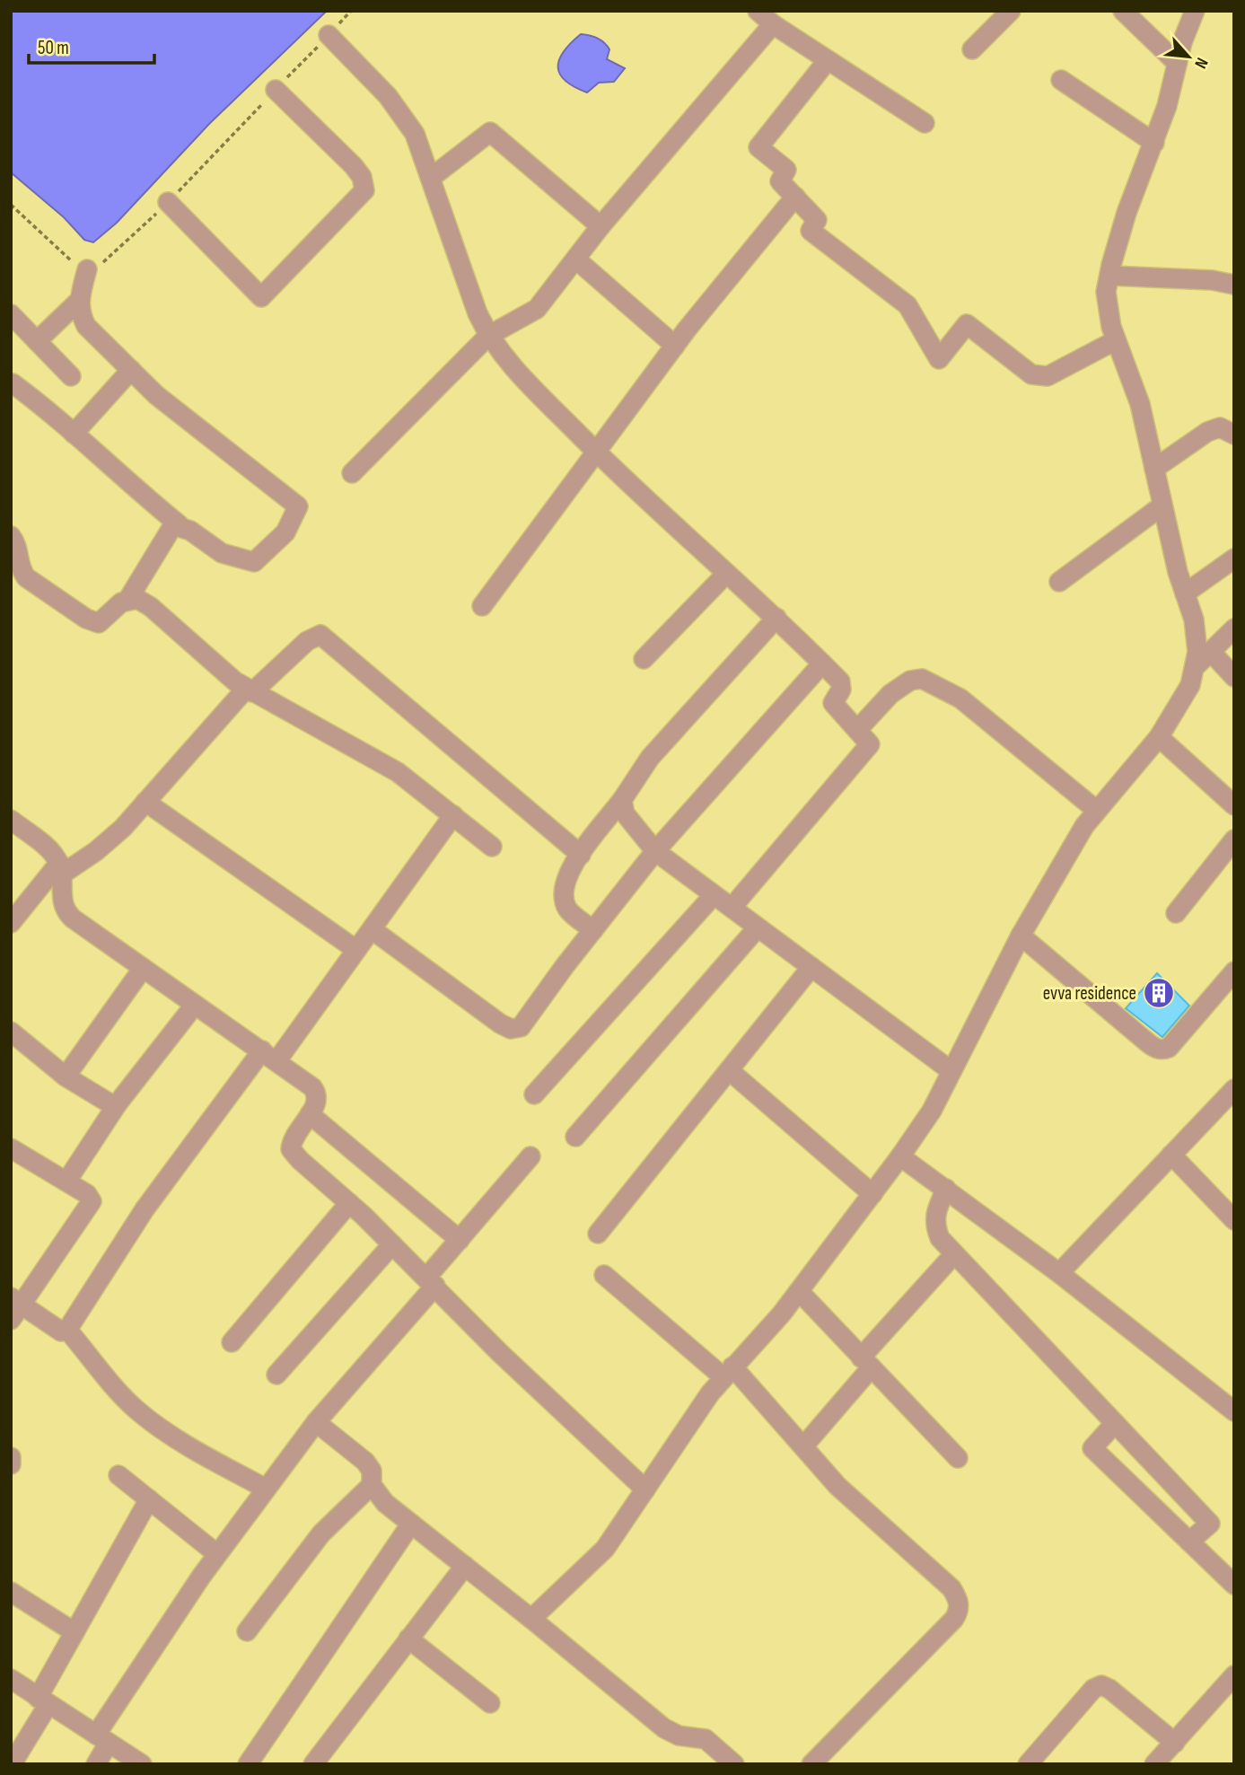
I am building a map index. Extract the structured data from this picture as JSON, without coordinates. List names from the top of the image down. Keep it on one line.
{"places":{"building":["evva residence"]},"scale_bar":"50 m","north":"bottom right"}
